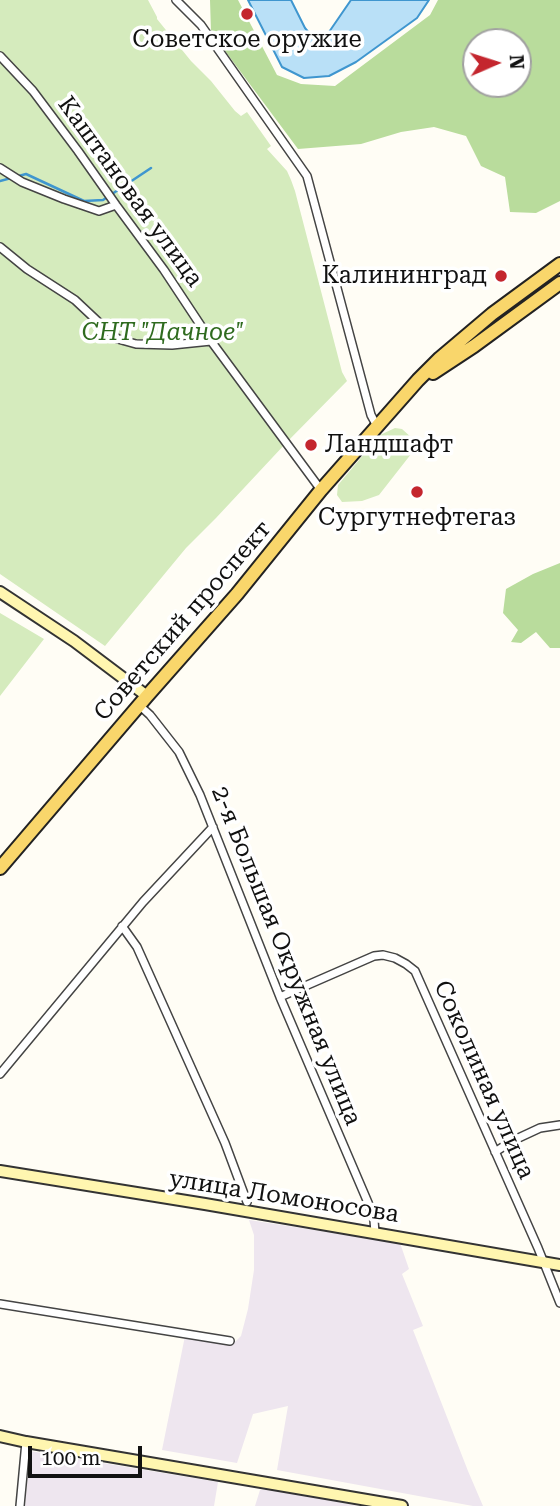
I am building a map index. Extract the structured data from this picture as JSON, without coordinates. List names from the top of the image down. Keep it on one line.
{"streets":{"main road":["Советский проспект"],"street":["Каштановая улица","2-я Большая Окружная улица","Соколиная улица","улица Ломоносова"]},"crossings":[["Каштановая улица","Советский проспект"],["Советский проспект","2-я Большая Окружная улица"],["2-я Большая Окружная улица","Соколиная улица"],["2-я Большая Окружная улица","улица Ломоносова"],["Соколиная улица","улица Ломоносова"]],"parks":["СНТ \"Дачное\""],"places":["Советское оружие","Калининград","Ландшафт","Сургутнефтегаз"],"scale_bar":"100 m","north":"right"}
